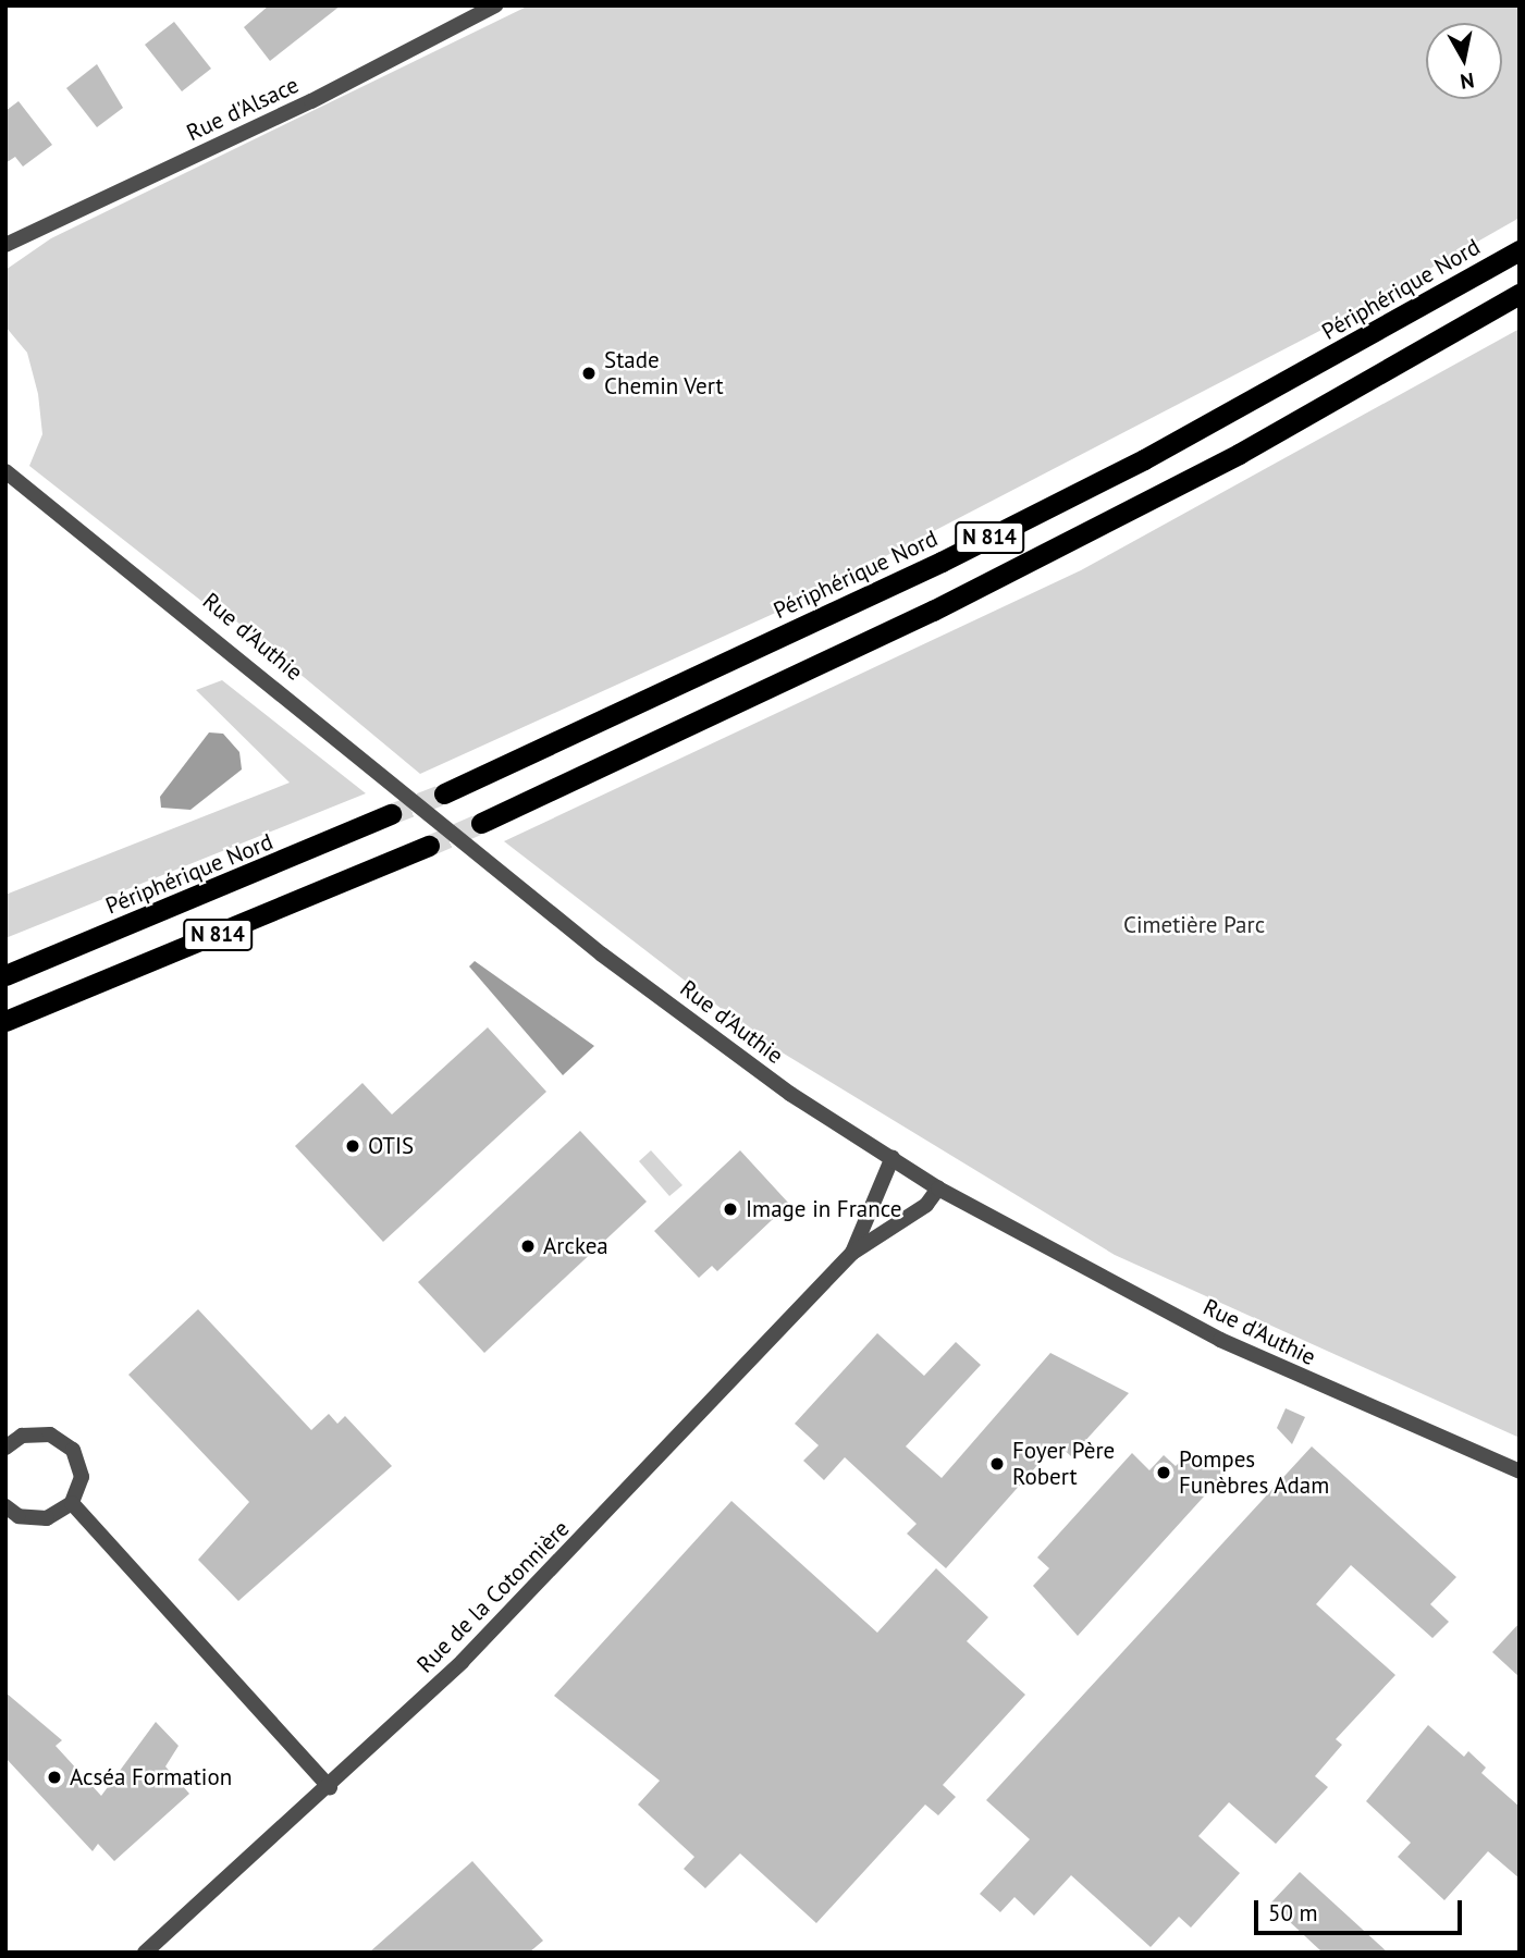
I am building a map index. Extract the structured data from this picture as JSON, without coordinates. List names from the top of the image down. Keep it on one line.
{"streets":{"highway":["Périphérique Nord","N 814"],"street":["Rue d'Alsace","Rue d'Authie","Rue de la Cotonnière"]},"crossings":[["Rue d'Authie","Rue de la Cotonnière"]],"parks":["Cimetière Parc"],"places":["Stade Chemin Vert","OTIS","Image in France","Arckea","Foyer Père Robert","Pompes Funèbres Adam","Acséa Formation"],"scale_bar":"50 m","north":"bottom"}
